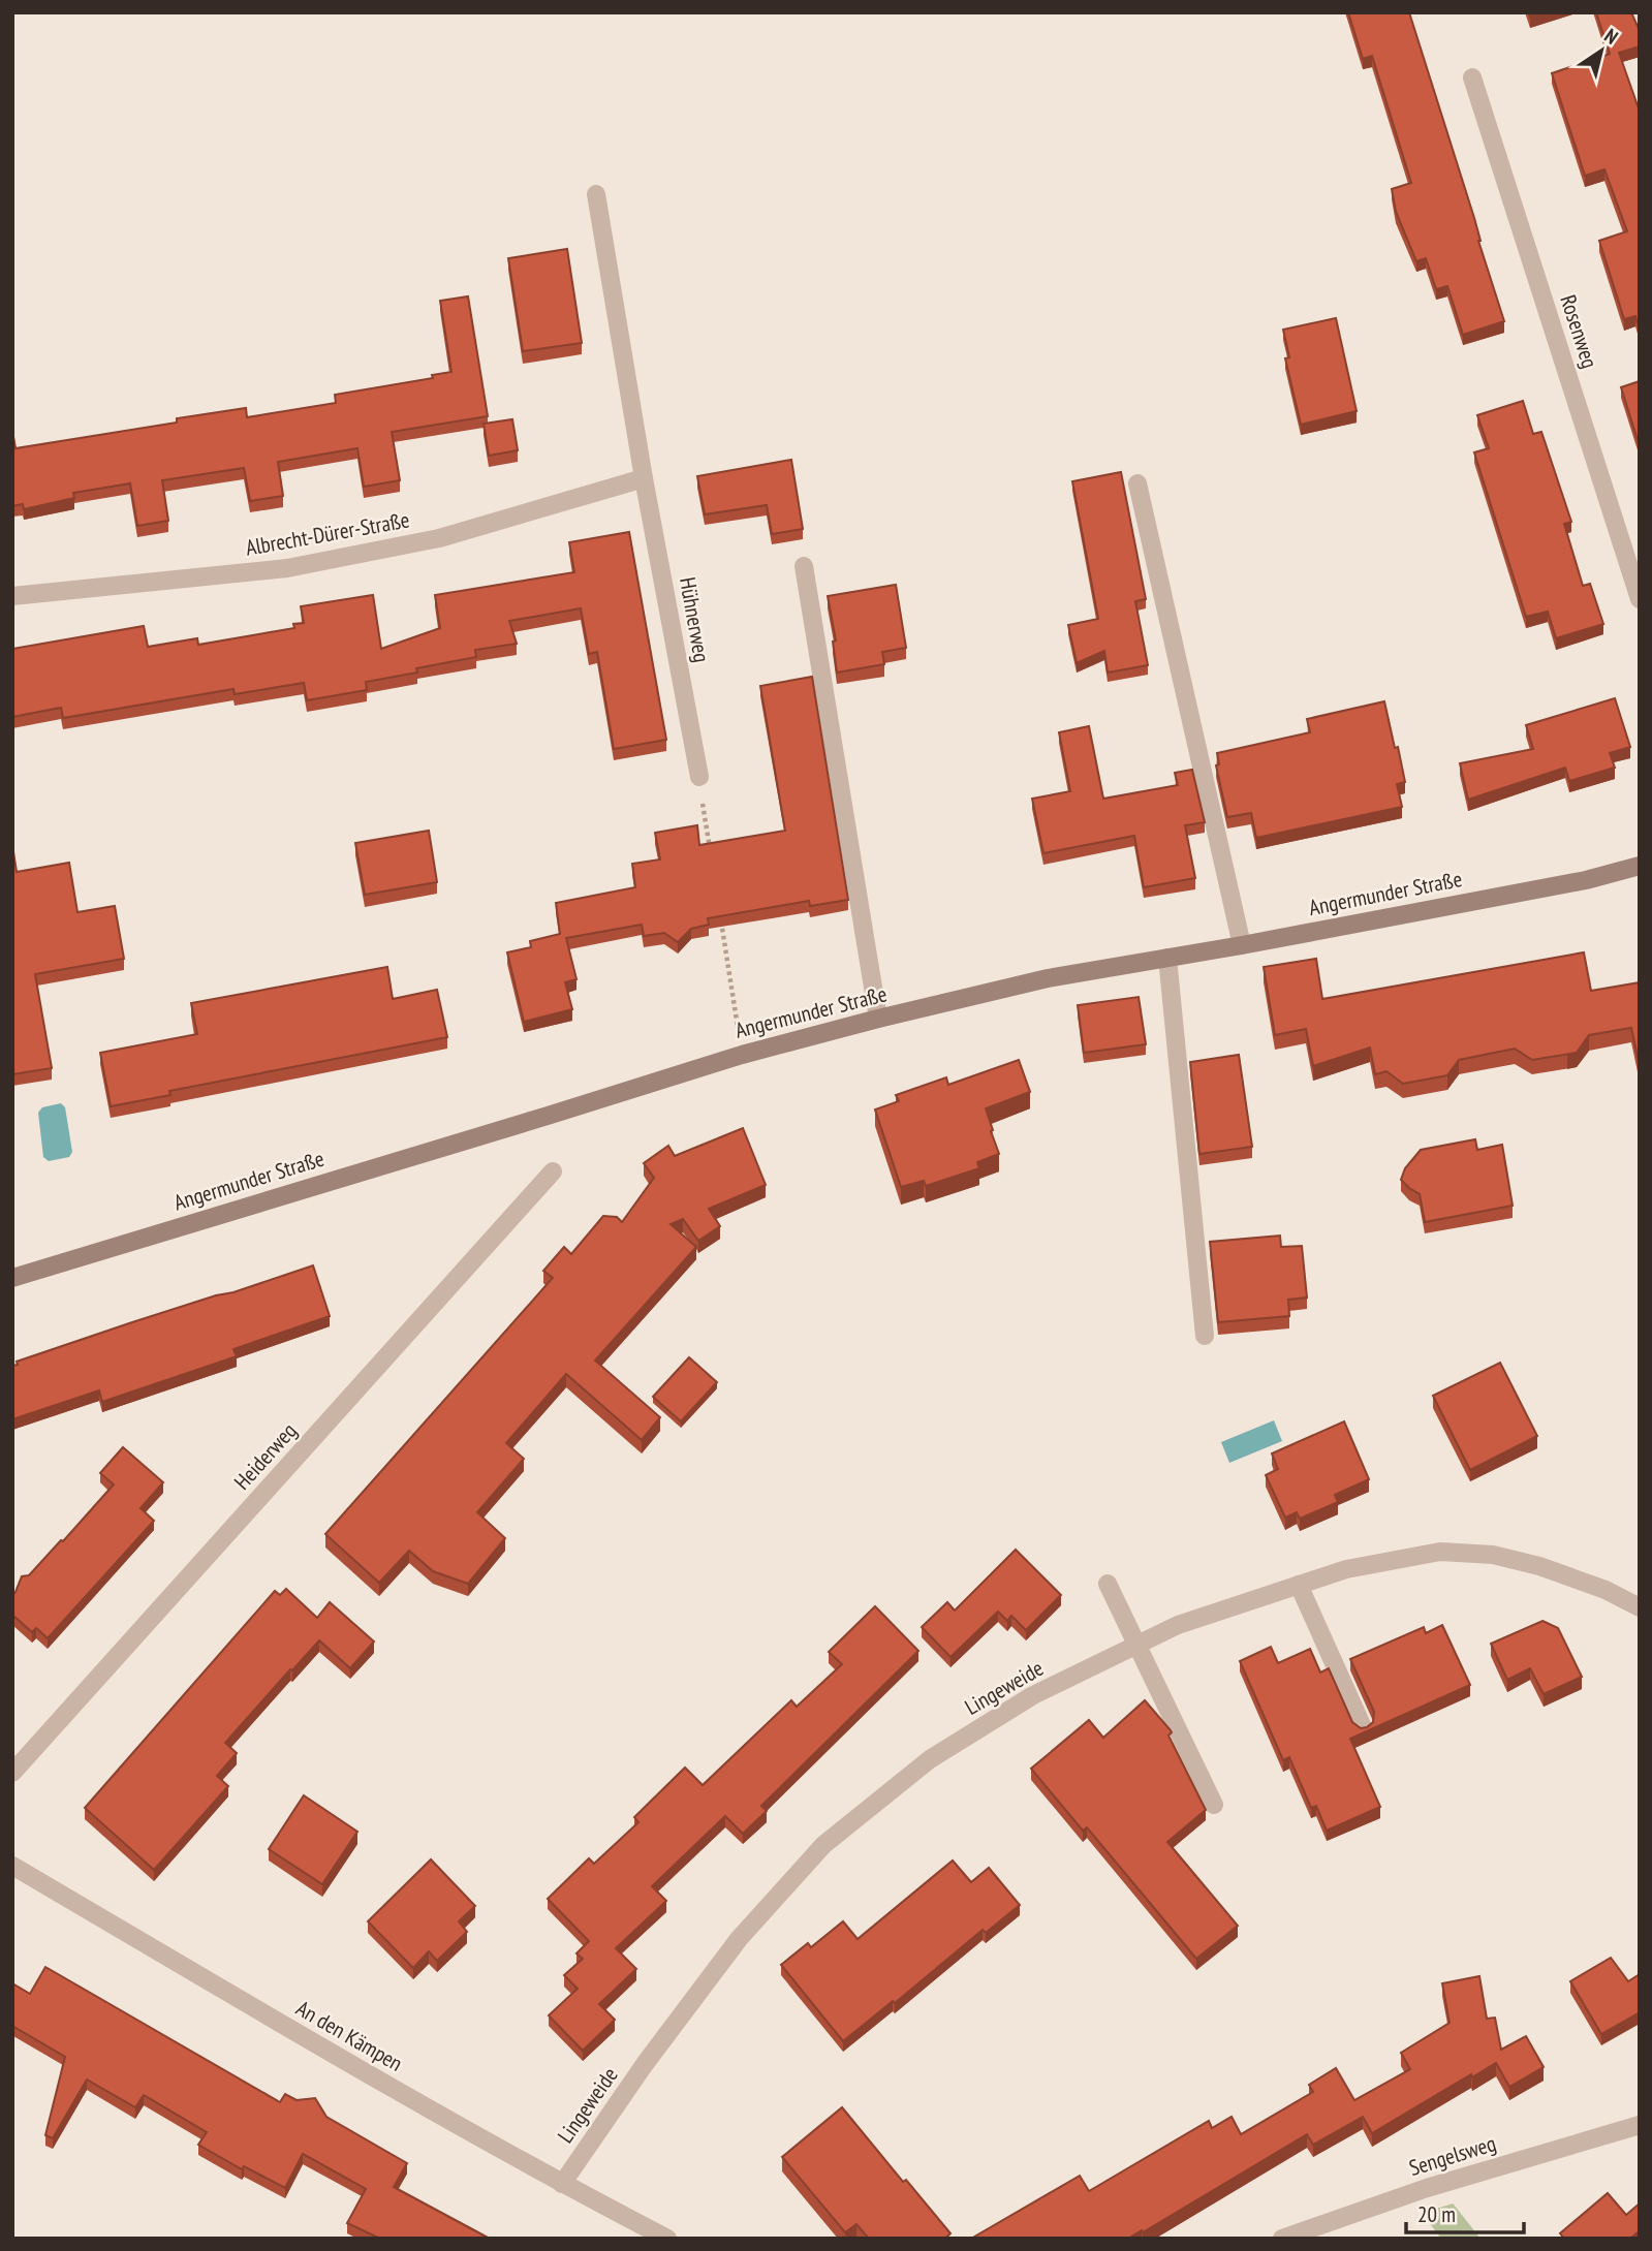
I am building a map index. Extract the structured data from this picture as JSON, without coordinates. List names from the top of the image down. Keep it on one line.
{"streets":{"main road":["Angermunder Straße"],"street":["Rosenweg","Albrecht-Dürer-Straße","Hühnerweg","Heiderweg","Lingeweide","An den Kämpen","Sengelsweg"]},"crossings":[["Albrecht-Dürer-Straße","Hühnerweg"],["Lingeweide","An den Kämpen"]],"scale_bar":"20 m","north":"top right"}
